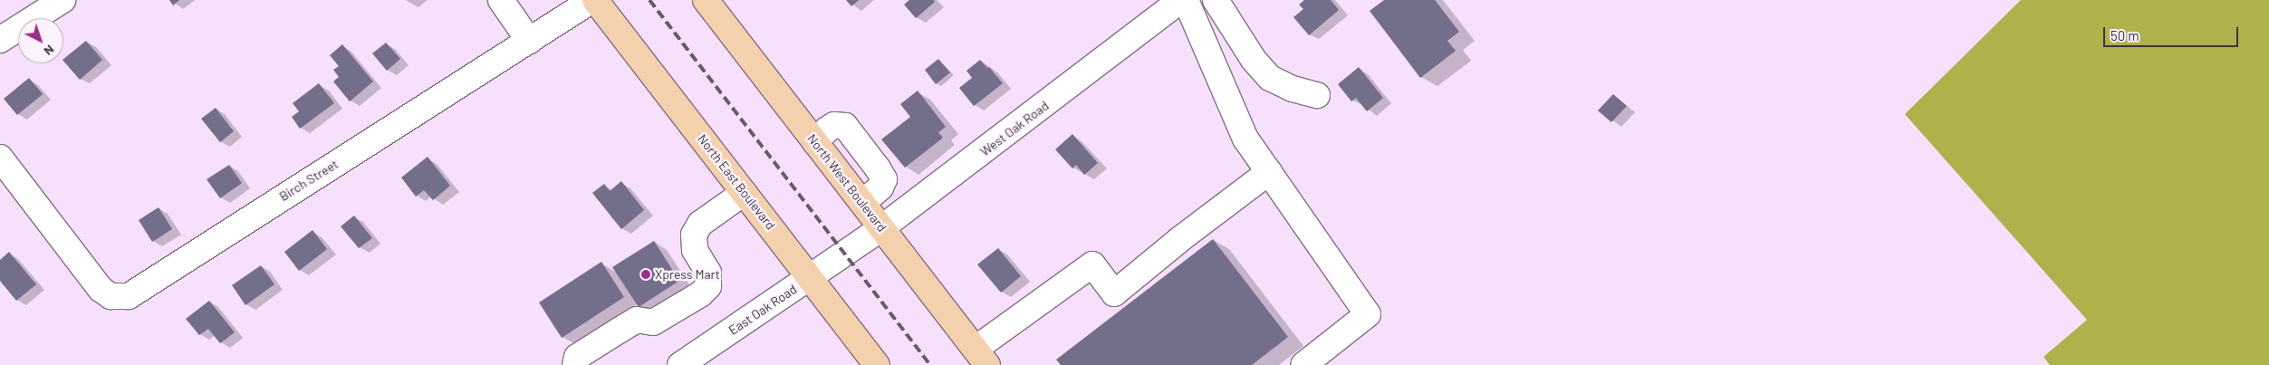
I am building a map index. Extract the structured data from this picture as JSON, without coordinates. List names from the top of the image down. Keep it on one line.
{"streets":{"main road":["North East Boulevard","North West Boulevard"],"street":["West Oak Road","Birch Street","East Oak Road"]},"crossings":[["West Oak Road","North West Boulevard"],["West Oak Road","East Oak Road"],["Birch Street","North East Boulevard"],["North East Boulevard","East Oak Road"]],"places":["Xpress Mart"],"scale_bar":"50 m","north":"bottom right"}
